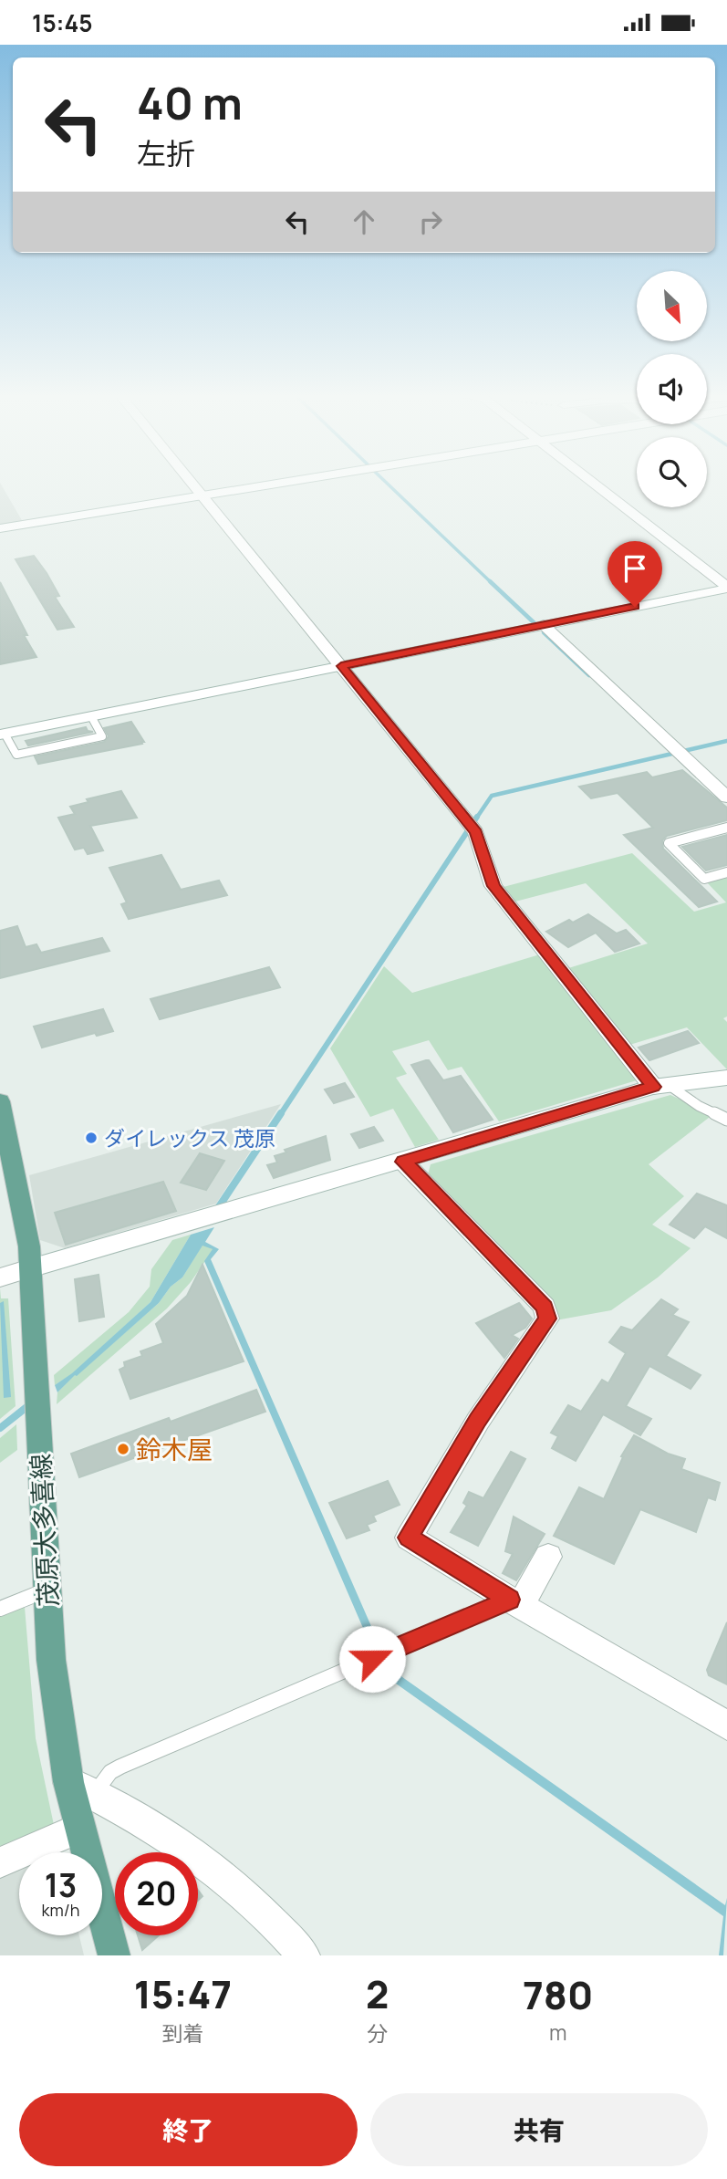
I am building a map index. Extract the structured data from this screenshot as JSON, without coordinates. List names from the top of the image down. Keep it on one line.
{"streets":{"main road":["茂原大多喜線"]},"places":["ダイレックス 茂原","鈴木屋"],"north":"bottom right","page":{"status":"15:45","turn":["40 m","左折"],"speed":"13 km/h","limit":"20","eta":["15:47","到着","2","分","780","m"],"buttons":["終了","共有"]}}
